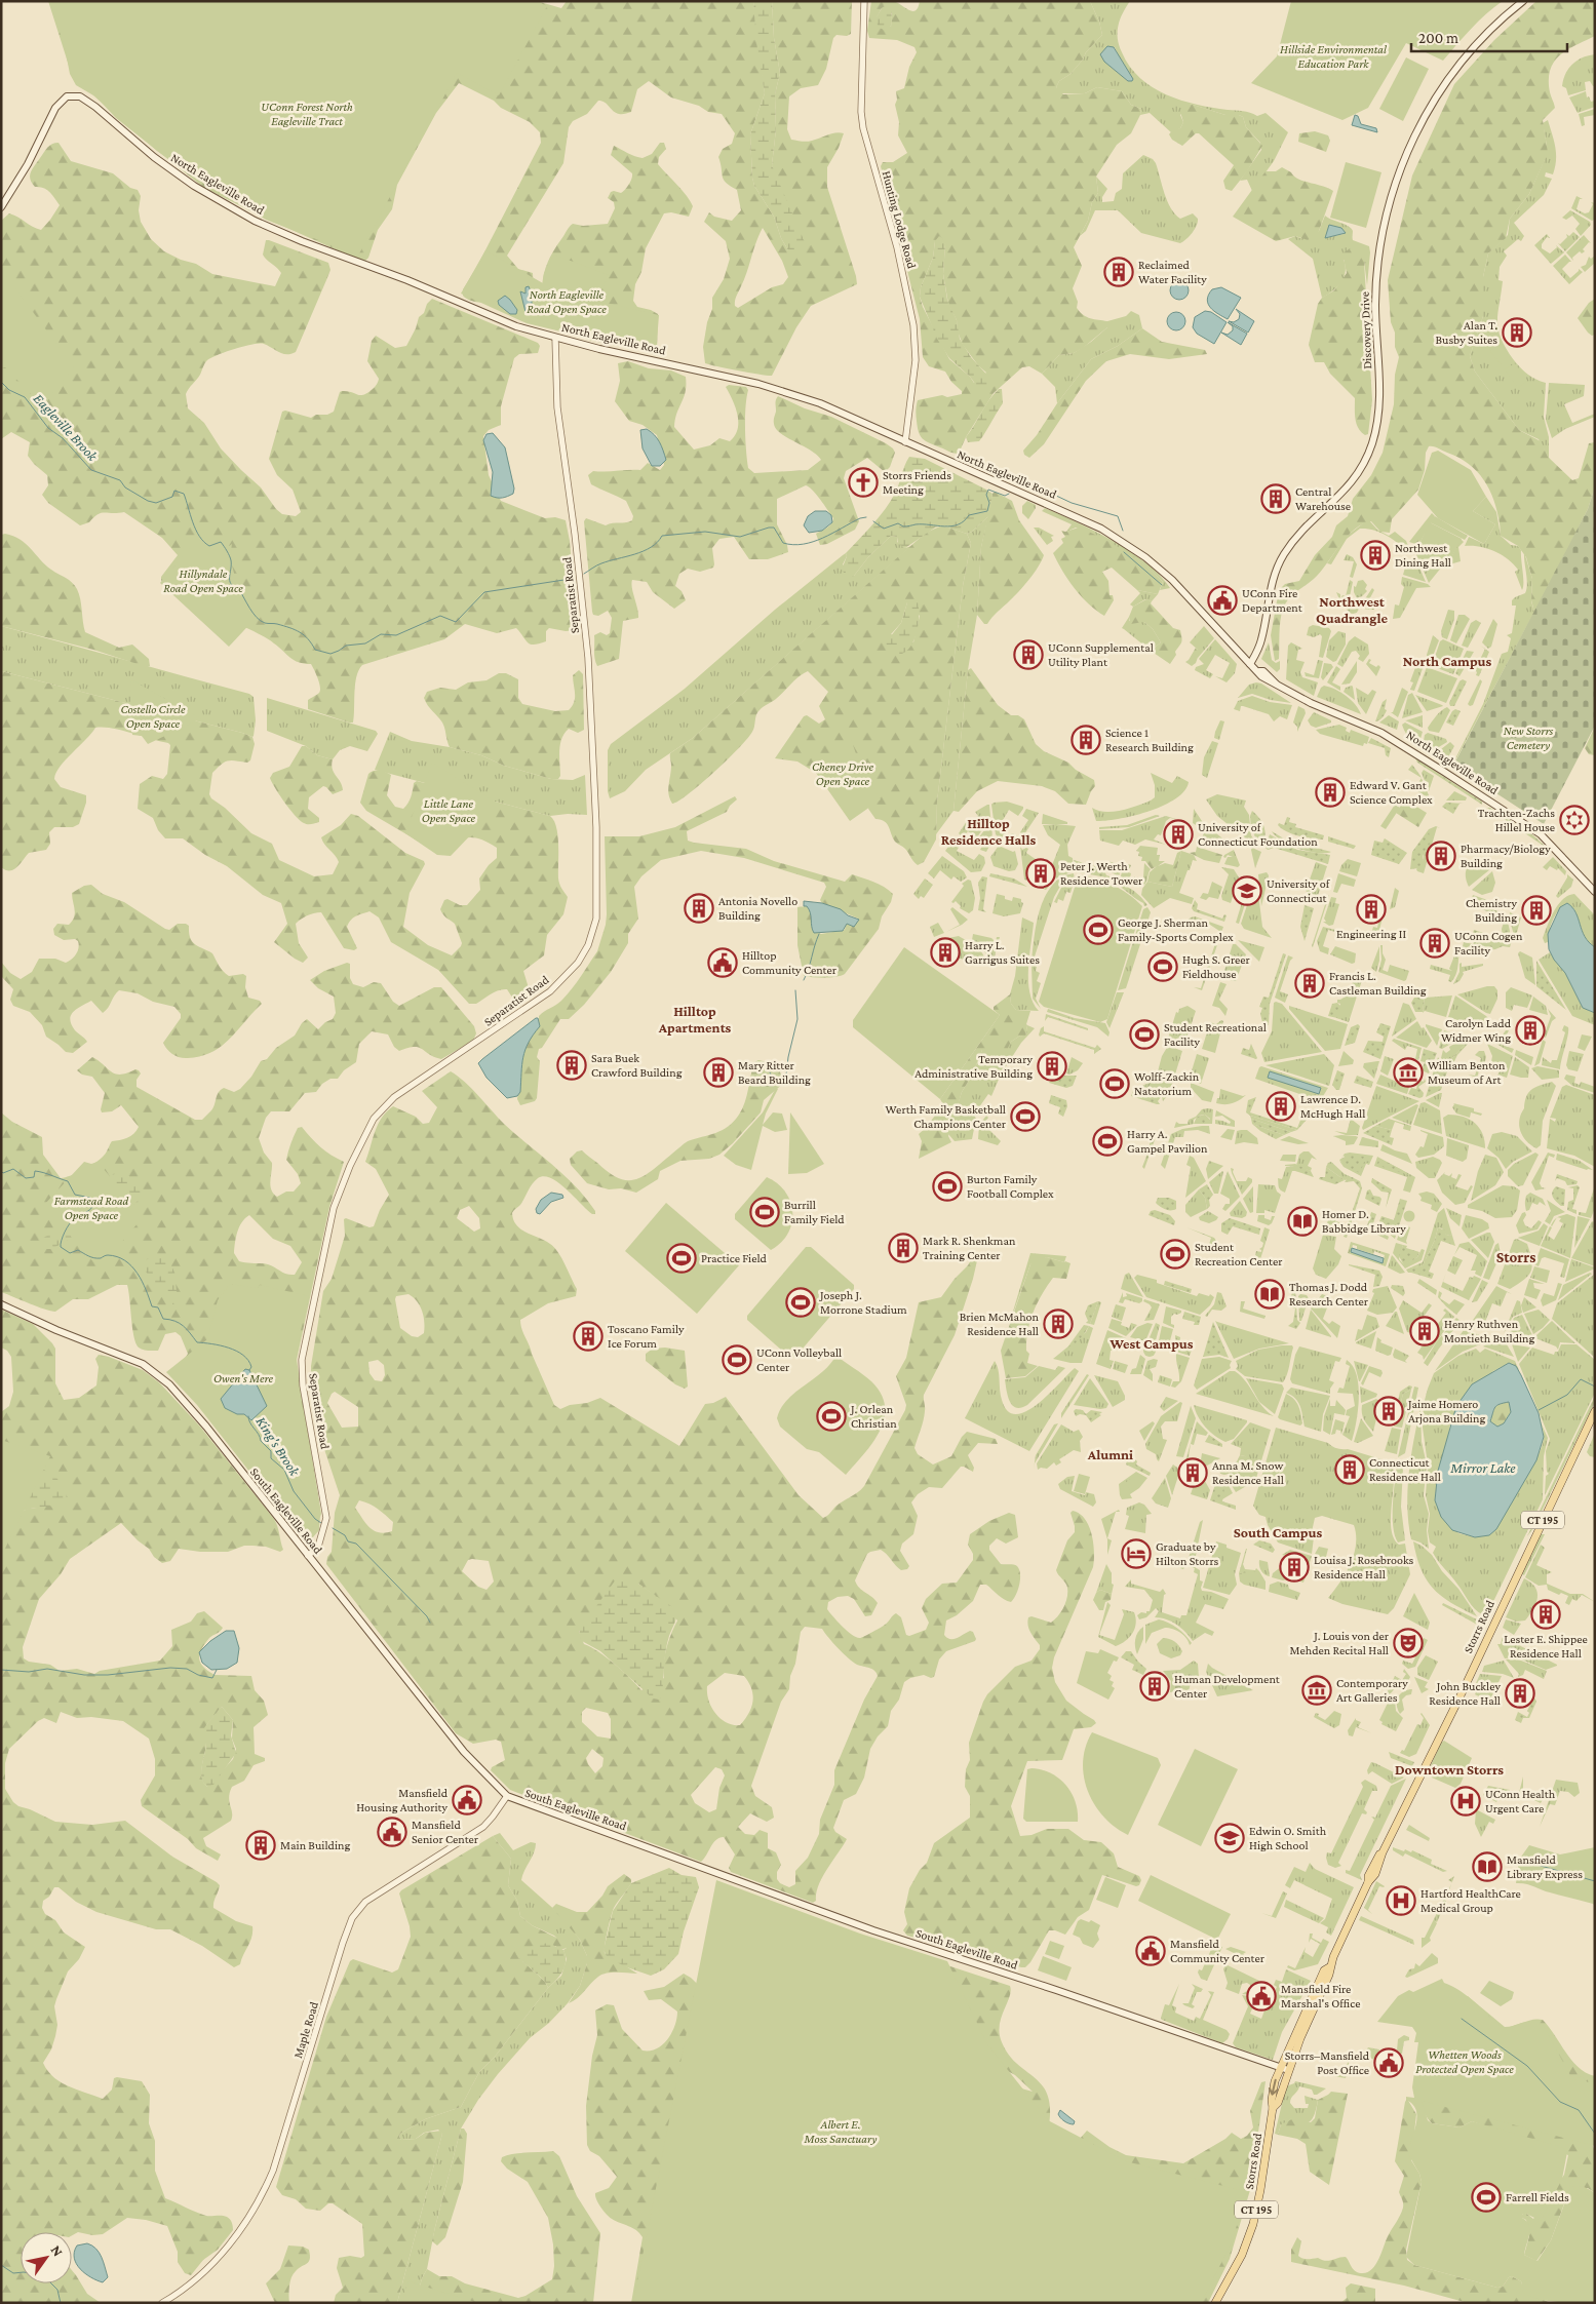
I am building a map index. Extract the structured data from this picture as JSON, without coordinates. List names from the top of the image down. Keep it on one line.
{"streets":{"main road":["North Eagleville Road","Discovery Drive","South Eagleville Road","CT 195","Storrs Road"],"street":["Hunting Lodge Road","Separatist Road","Maple Road"]},"crossings":[["North Eagleville Road","Hunting Lodge Road"],["North Eagleville Road","Discovery Drive"],["North Eagleville Road","Separatist Road"],["Separatist Road","South Eagleville Road"],["South Eagleville Road","Storrs Road"],["South Eagleville Road","Maple Road"]],"districts":["Northwest Quadrangle","North Campus","Hilltop Residence Halls","Hilltop Apartments","Storrs","West Campus","Alumni","South Campus","Downtown Storrs"],"water":["Eagleville Brook","King's Brook","Mirror Lake"],"parks":["Hillside Environmental Education Park","UConn Forest North Eagleville Tract","North Eagleville Road Open Space","Hillyndale Road Open Space","Costello Circle Open Space","New Storrs Cemetery","Cheney Drive Open Space","Little Lane Open Space","Farmstead Road Open Space","Owen's Mere","Whetten Woods Protected Open Space","Albert E. Moss Sanctuary"],"places":{"building":["Reclaimed Water Facility","Alan T. Busby Suites","Central Warehouse","Northwest Dining Hall","UConn Supplemental Utility Plant","Science 1 Research Building","Edward V. Gant Science Complex","University of Connecticut Foundation","Pharmacy/Biology Building","Peter J. Werth Residence Tower","Antonia Novello Building","Engineering II","Chemistry Building","UConn Cogen Facility","Harry L. Garrigus Suites","Francis L. Castleman Building","Carolyn Ladd Widmer Wing","Sara Buek Crawford Building","Temporary Administrative Building","Mary Ritter Beard Building","Lawrence D. McHugh Hall","Mark R. Shenkman Training Center","Brien McMahon Residence Hall","Henry Ruthven Montieth Building","Toscano Family Ice Forum","Jaime Homero Arjona Building","Connecticut Residence Hall","Anna M. Snow Residence Hall","Louisa J. Rosebrooks Residence Hall","Lester E. Shippee Residence Hall","Human Development Center","John Buckley Residence Hall","Main Building"],"church":["Storrs Friends Meeting"],"public building":["UConn Fire Department","Hilltop Community Center","Mansfield Housing Authority","Mansfield Senior Center","Mansfield Community Center","Mansfield Fire Marshal's Office","Storrs–Mansfield Post Office"],"synagogue":["Trachten-Zachs Hillel House"],"school or university":["University of Connecticut","Edwin O. Smith High School"],"sports":["George J. Sherman Family-Sports Complex","Hugh S. Greer Fieldhouse","Student Recreational Facility","Wolff-Zackin Natatorium","Werth Family Basketball Champions Center","Harry A. Gampel Pavilion","Burton Family Football Complex","Burrill Family Field","Student Recreation Center","Practice Field","Joseph J. Morrone Stadium","UConn Volleyball Center","J. Orlean Christian","Farrell Fields"],"museum":["William Benton Museum of Art","Contemporary Art Galleries"],"library":["Homer D. Babbidge Library","Thomas J. Dodd Research Center","Mansfield Library Express"],"hotel":["Graduate by Hilton Storrs"],"theatre":["J. Louis von der Mehden Recital Hall"],"hospital":["UConn Health Urgent Care","Hartford HealthCare Medical Group"]},"scale_bar":"200 m","north":"top right"}
